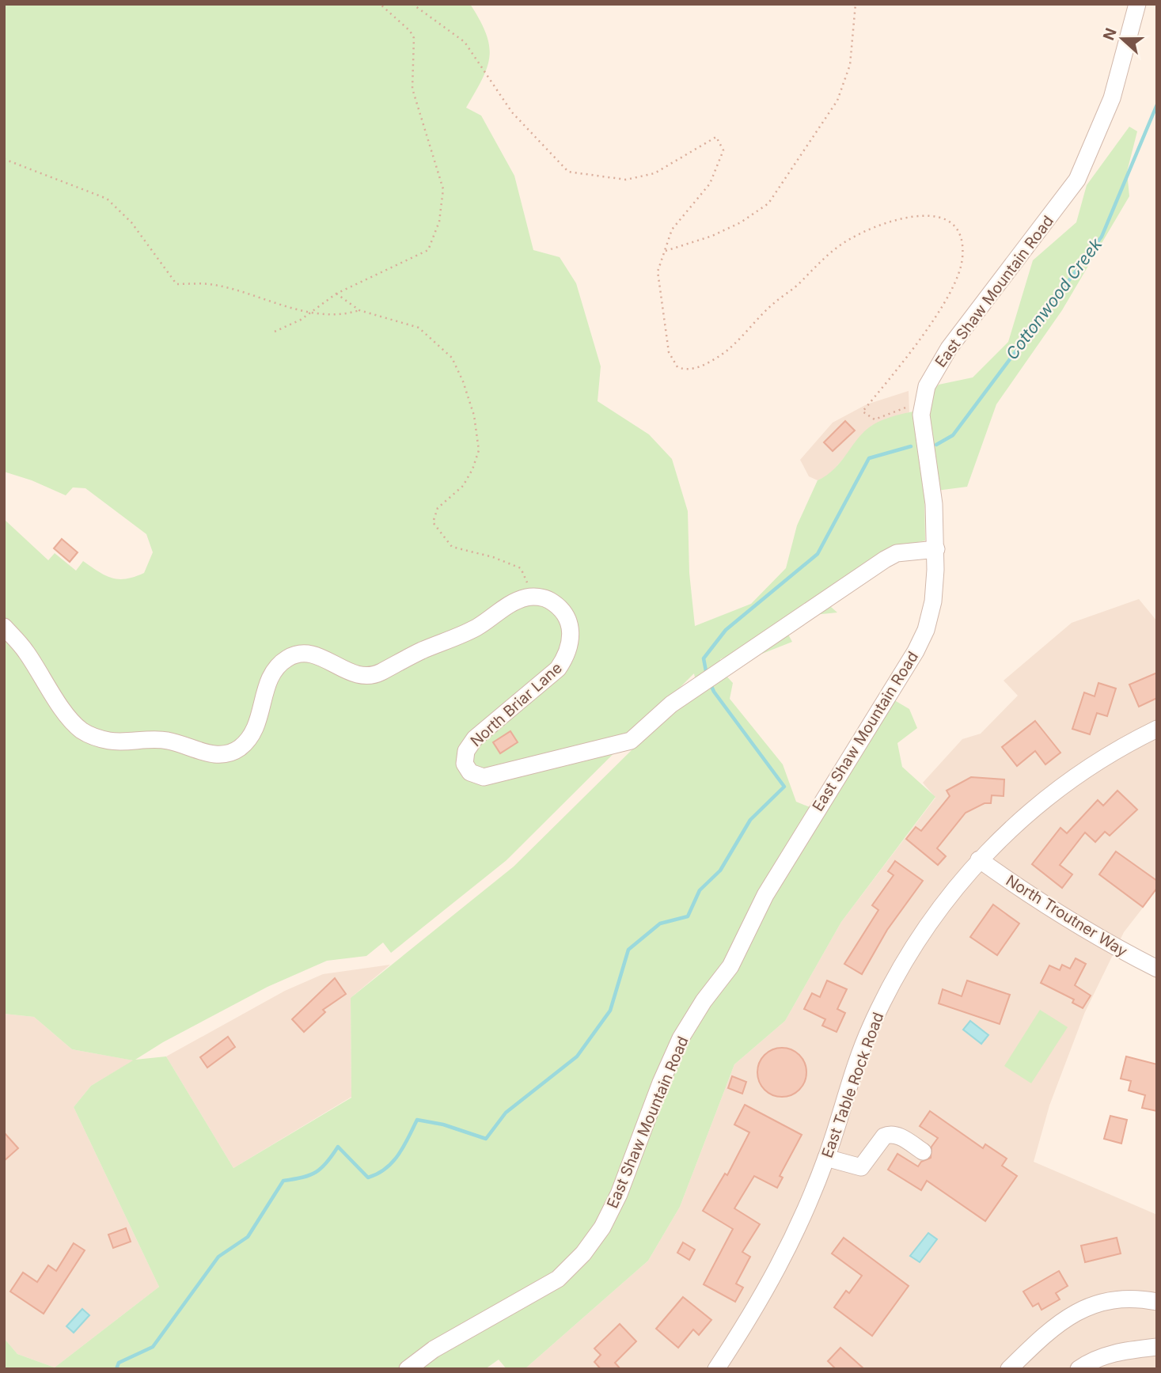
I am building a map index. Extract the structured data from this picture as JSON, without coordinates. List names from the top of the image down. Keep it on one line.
{"streets":{"street":["East Shaw Mountain Road","North Briar Lane","North Troutner Way","East Table Rock Road"]},"crossings":[["East Shaw Mountain Road","North Briar Lane"],["North Troutner Way","East Table Rock Road"]],"water":["Cottonwood Creek"],"north":"left"}
